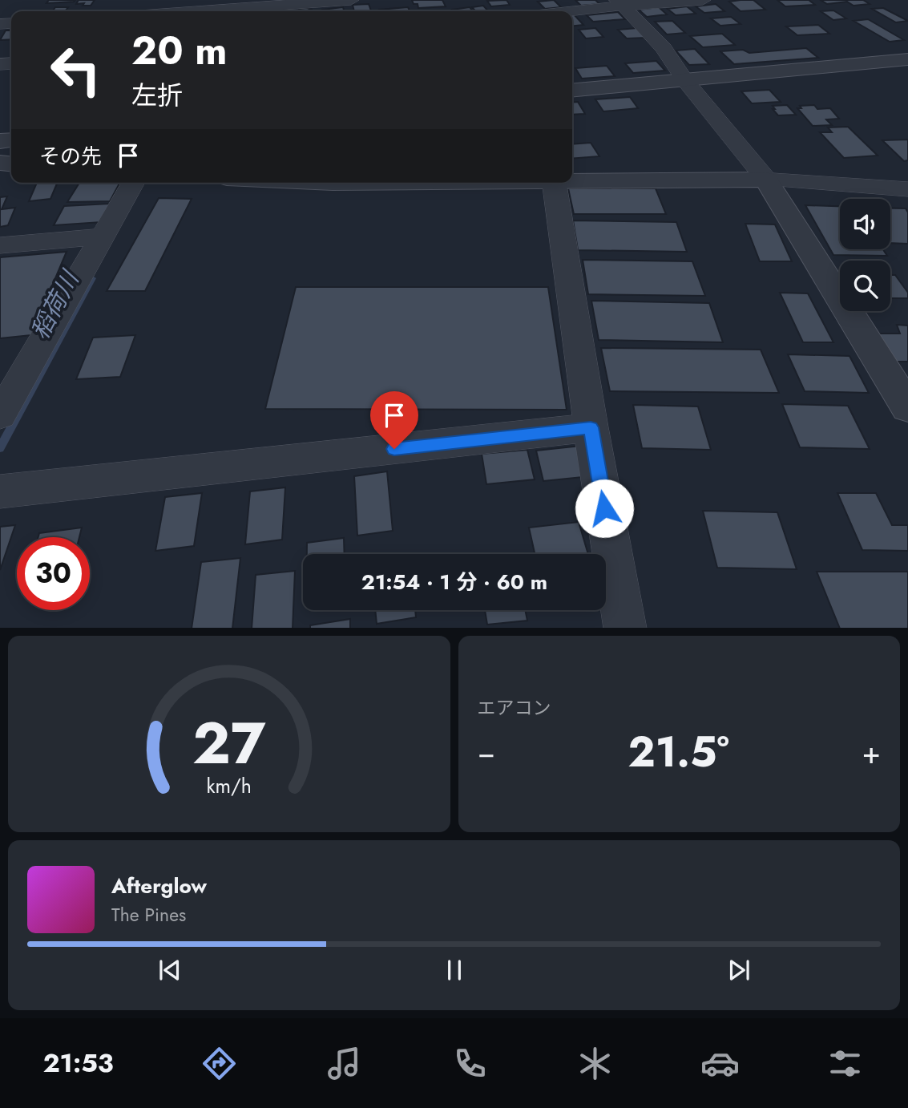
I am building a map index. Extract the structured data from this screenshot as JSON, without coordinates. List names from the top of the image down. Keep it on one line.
{"water":["稻荷川"],"page":{"turn":["20 m","左折"],"then":"その先","limit":"30","trip":"21:54 · 1 分 · 60 m","tile":"エアコン","heat":["−","21.5°","+"],"song":["Afterglow","The Pines"],"tabs":"21:53","gauge":["27","km/h"]}}
